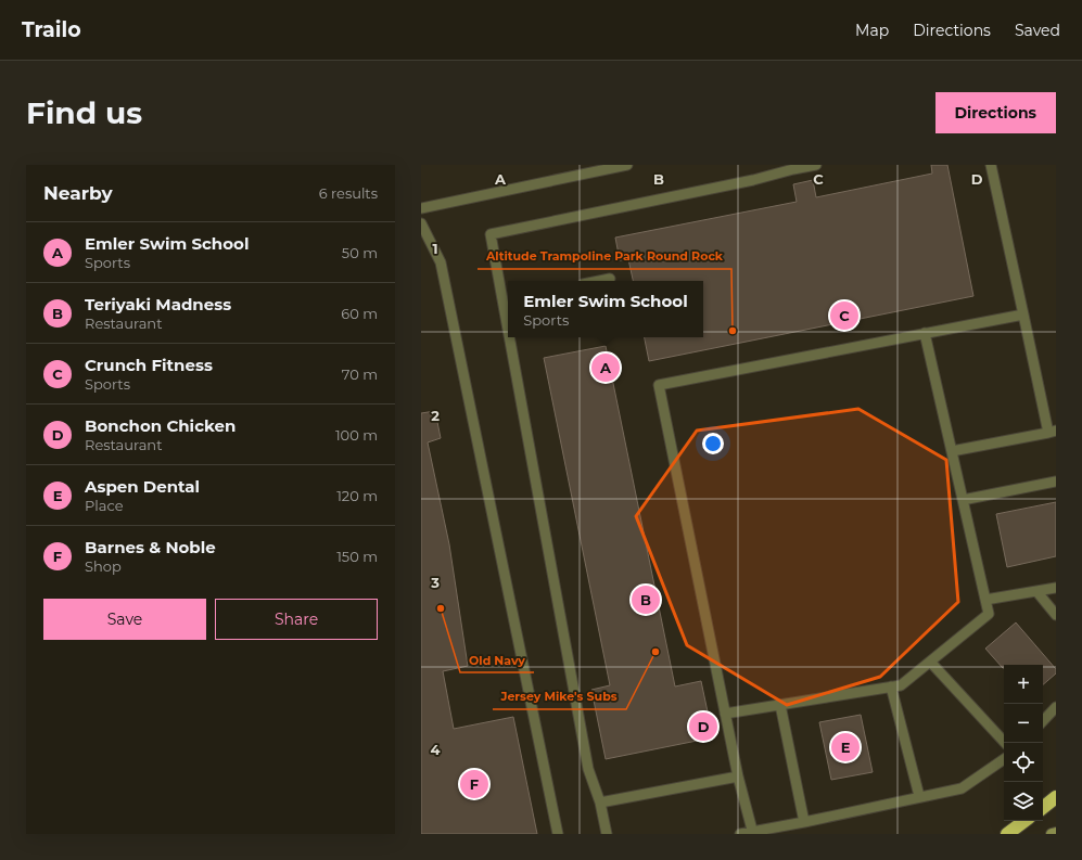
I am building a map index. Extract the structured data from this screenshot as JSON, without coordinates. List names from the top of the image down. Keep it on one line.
{"places":["Altitude Trampoline Park Round Rock","Old Navy","Jersey Mike's Subs"],"page":{"header":"Trailo","nav":["Map","Directions","Saved"],"buttons":["Directions",["Save","Share"]],"title":"Find us","heading":["Nearby","6 results"],"list":[{"mark":"A","name":"Emler Swim School","note":"Sports","value":"50 m"},{"mark":"B","name":"Teriyaki Madness","note":"Restaurant","value":"60 m"},{"mark":"C","name":"Crunch Fitness","note":"Sports","value":"70 m"},{"mark":"D","name":"Bonchon Chicken","note":"Restaurant","value":"100 m"},{"mark":"E","name":"Aspen Dental","note":"Place","value":"120 m"},{"mark":"F","name":"Barnes & Noble","note":"Shop","value":"150 m"}],"popup":["Emler Swim School","Sports"],"pins":["C","A","B","D","E","F"],"map_buttons":["+","−"]},"grid":{"columns":["A","B","C","D"],"rows":["1","2","3","4"]}}
